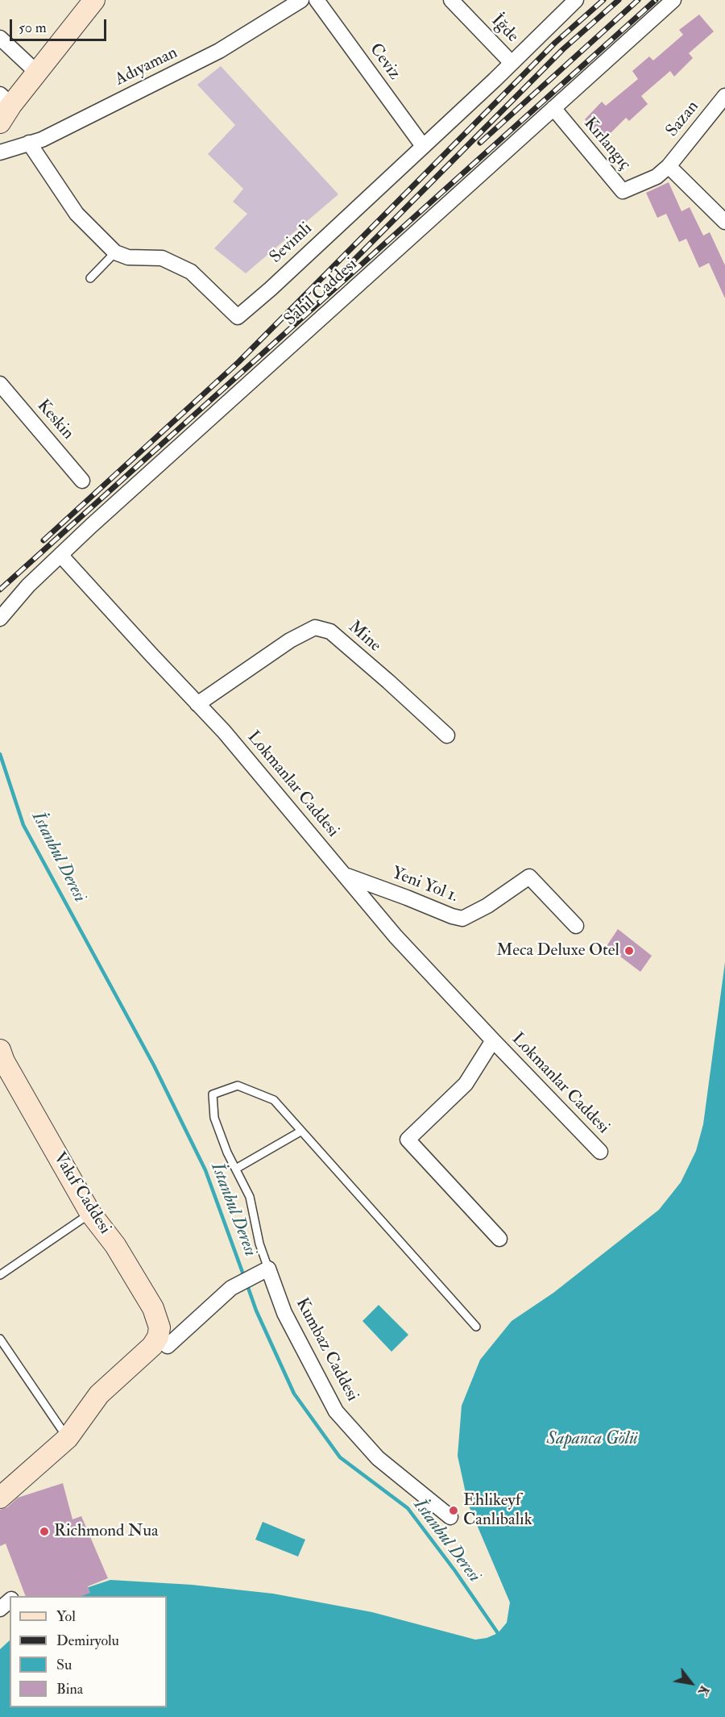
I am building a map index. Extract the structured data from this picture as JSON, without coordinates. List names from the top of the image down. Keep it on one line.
{"streets":{"street":["İğde","Ceviz","Adıyaman","Sazan","Kırlangıç","Sevimli","Sahil Caddesi","Keskin","Mine","Lokmanlar Caddesi","Yeni Yol 1.","Vakıf Caddesi","Kumbaz Caddesi"]},"crossings":[["İğde","Sevimli"],["Ceviz","Sevimli"],["Sazan","Kırlangıç"],["Kırlangıç","Sahil Caddesi"],["Sahil Caddesi","Lokmanlar Caddesi"],["Mine","Lokmanlar Caddesi"],["Lokmanlar Caddesi","Yeni Yol 1."]],"water":["İstanbul Deresi","Sapanca Gölü"],"places":["Meca Deluxe Otel","Ehlikeyf Canlıbalık","Richmond Nua"],"legend":["Yol","Demiryolu","Su","Bina"],"scale_bar":"50 m","north":"bottom right"}
